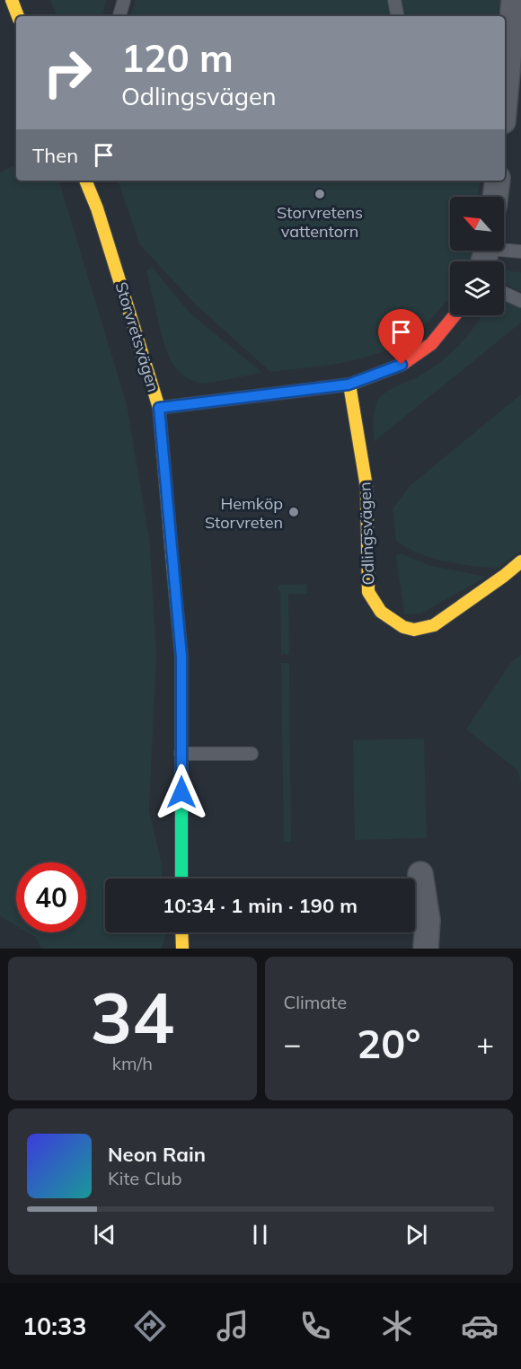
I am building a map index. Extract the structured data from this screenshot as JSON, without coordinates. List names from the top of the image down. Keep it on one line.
{"streets":{"street":["Storvretsvägen","Odlingsvägen"]},"places":["Storvretens vattentorn","Hemköp Storvreten"],"north":"top left","page":{"turn":["120 m","Odlingsvägen"],"then":"Then","limit":"40","trip":"10:34 · 1 min · 190 m","tile":[["34","km/h"],"Climate"],"heat":["−","20°","+"],"song":["Neon Rain","Kite Club"],"tabs":"10:33"}}
